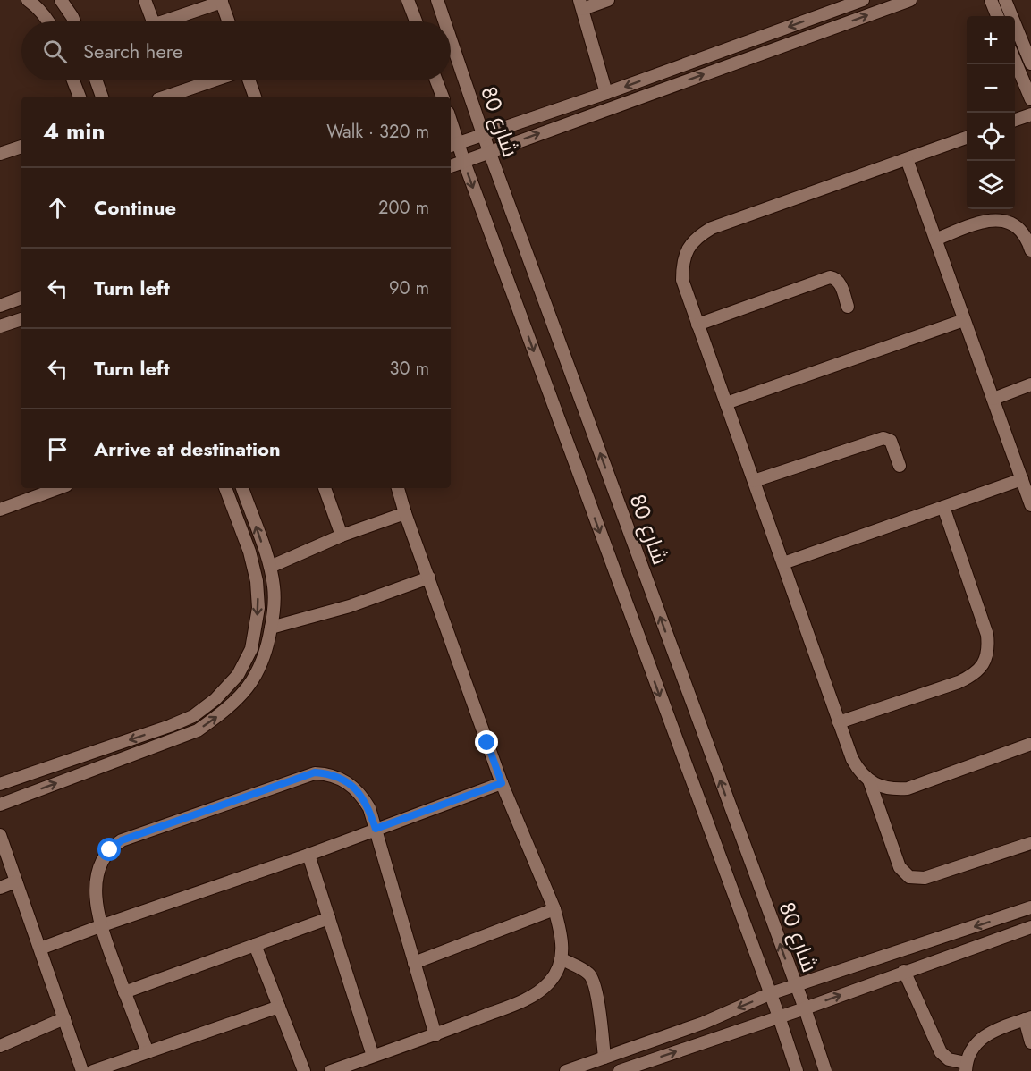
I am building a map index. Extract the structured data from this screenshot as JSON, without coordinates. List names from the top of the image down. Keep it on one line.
{"streets":{"street":["شارع 80"]},"page":{"map_buttons":["+","−"],"search":"Search here","heading":["4 min","Walk · 320 m"],"list":[["Continue","200 m"],["Turn left","90 m"],["Turn left","30 m"],"Arrive at destination"]}}
